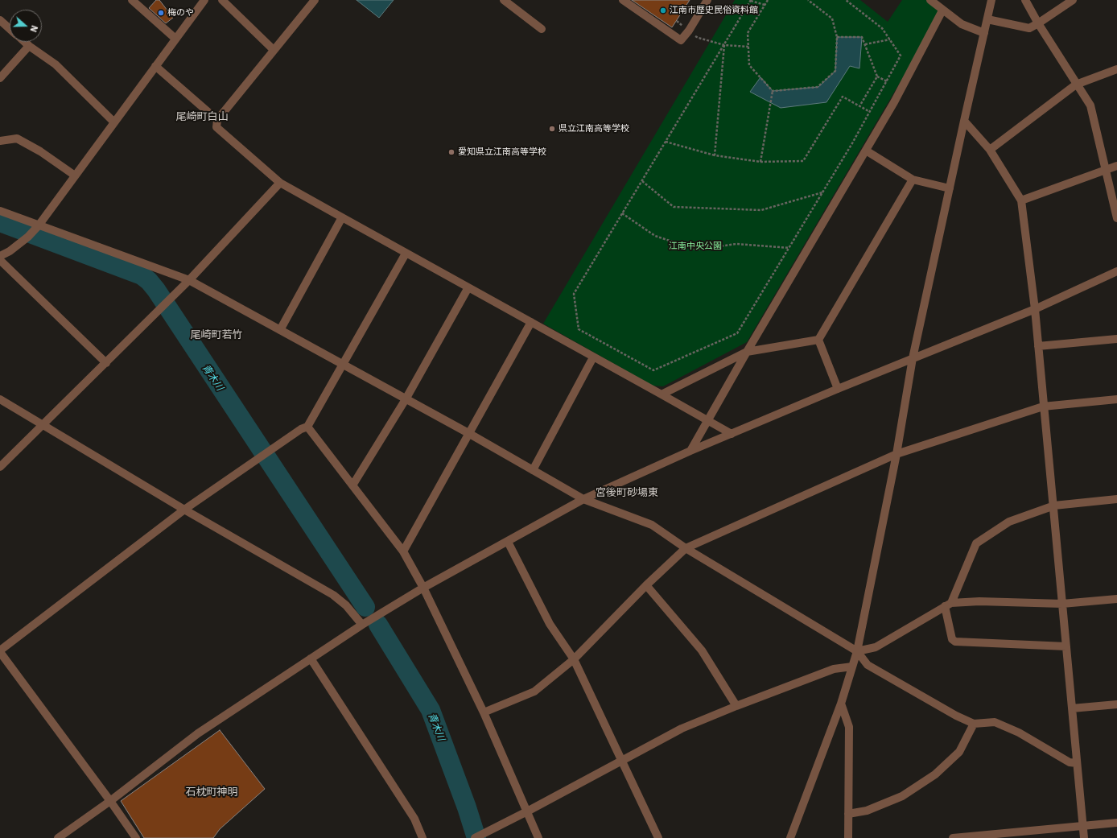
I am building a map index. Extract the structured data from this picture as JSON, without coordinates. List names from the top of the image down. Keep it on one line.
{"districts":["尾崎町白山","尾崎町若竹","宮後町砂場東","石枕町神明"],"water":["青木川"],"parks":["江南中央公園"],"places":["江南市歴史民俗資料館","梅のや","県立江南高等学校","愛知県立江南高等学校"],"north":"right"}
